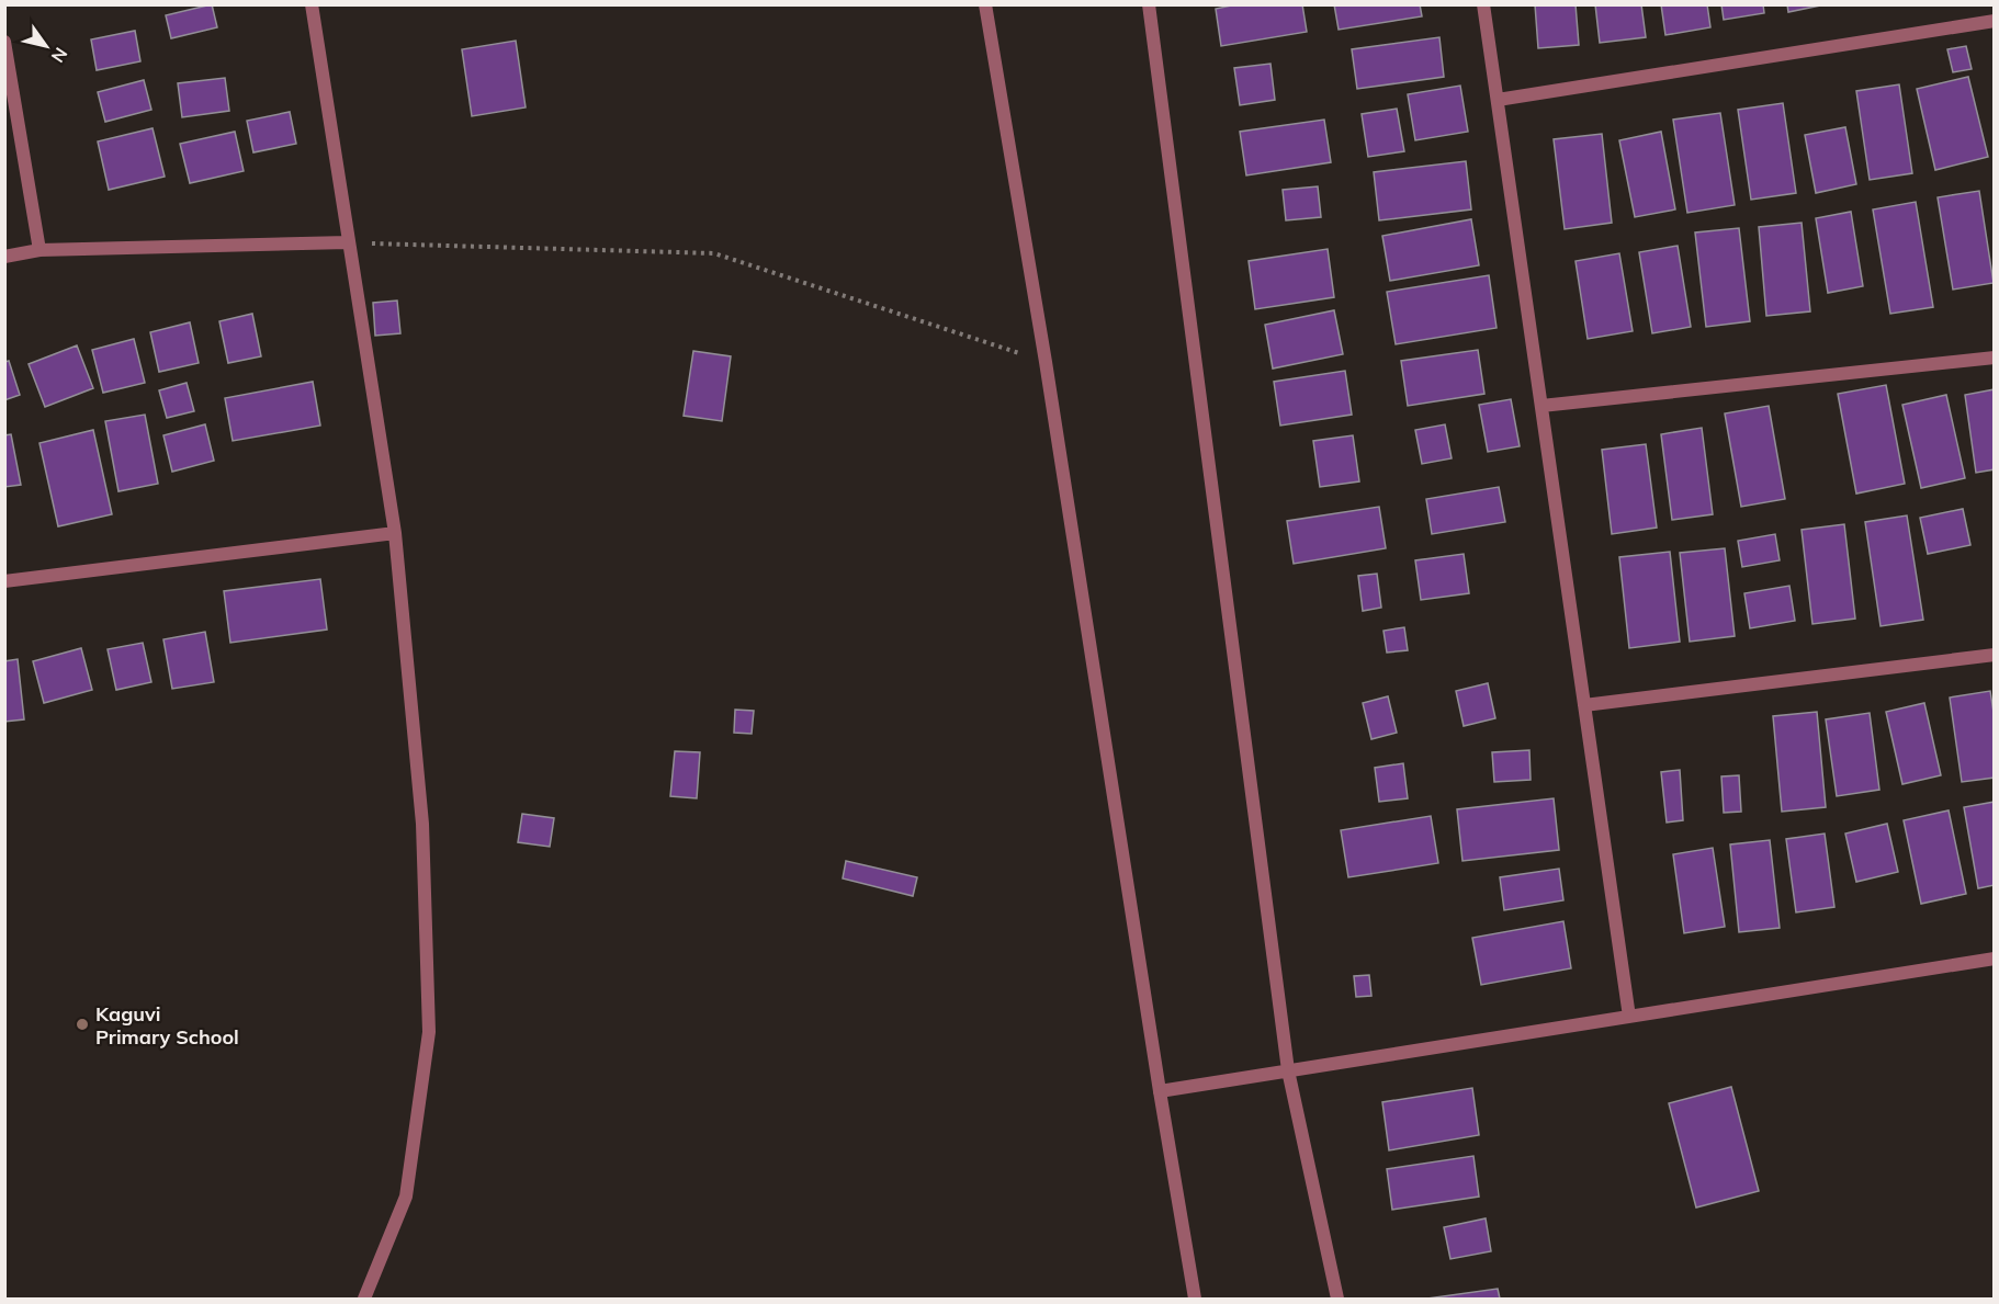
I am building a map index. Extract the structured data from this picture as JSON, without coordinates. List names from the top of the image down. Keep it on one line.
{"places":["Kaguvi Primary School"],"north":"bottom right"}
